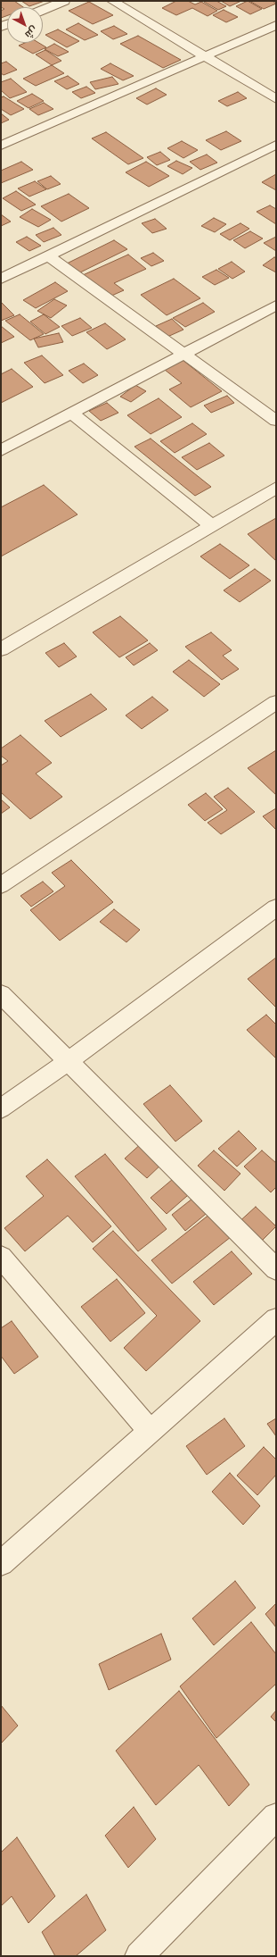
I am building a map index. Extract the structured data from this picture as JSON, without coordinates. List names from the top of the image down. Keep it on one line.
{"north":"bottom right"}
